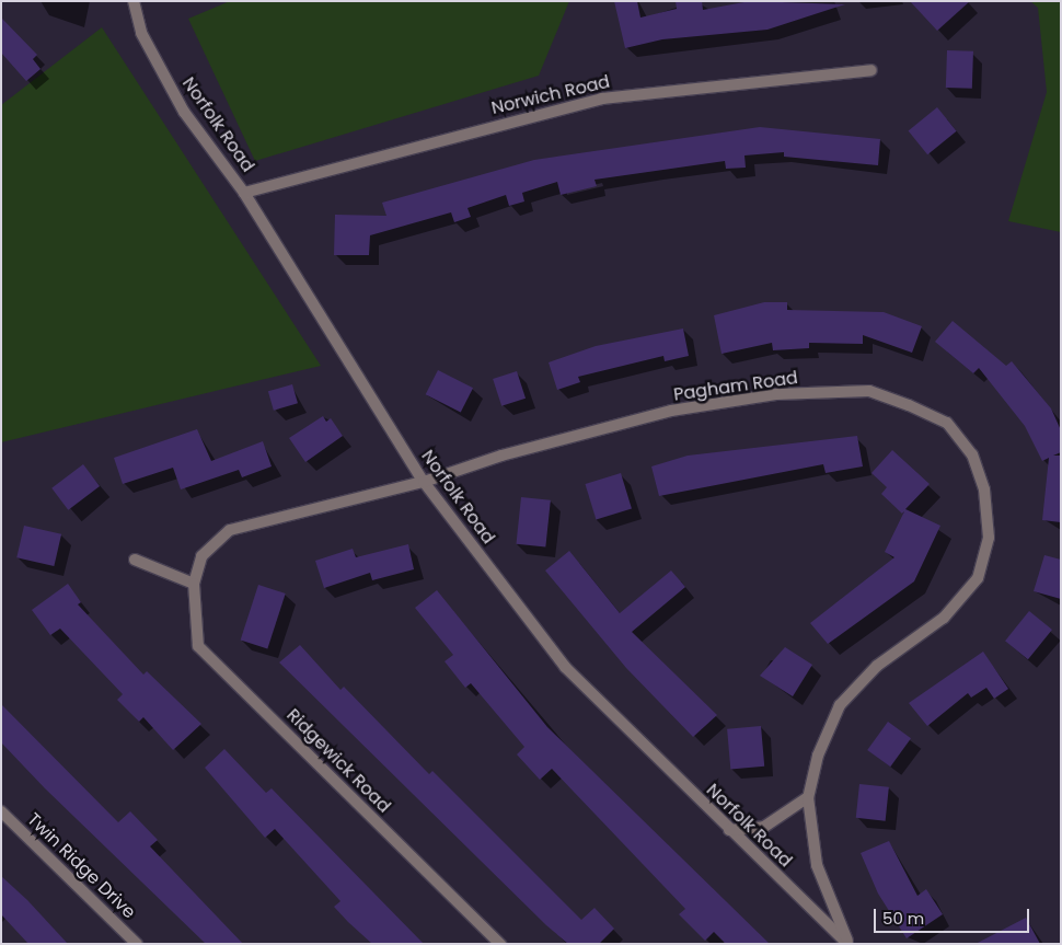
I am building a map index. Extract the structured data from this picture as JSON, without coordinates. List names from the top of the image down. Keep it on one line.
{"streets":{"street":["Norwich Road","Norfolk Road","Pagham Road","Ridgewick Road","Twin Ridge Drive"]},"crossings":[["Norwich Road","Norfolk Road"],["Norfolk Road","Pagham Road"],["Norfolk Road","Ridgewick Road"],["Pagham Road","Ridgewick Road"]],"scale_bar":"50 m"}
